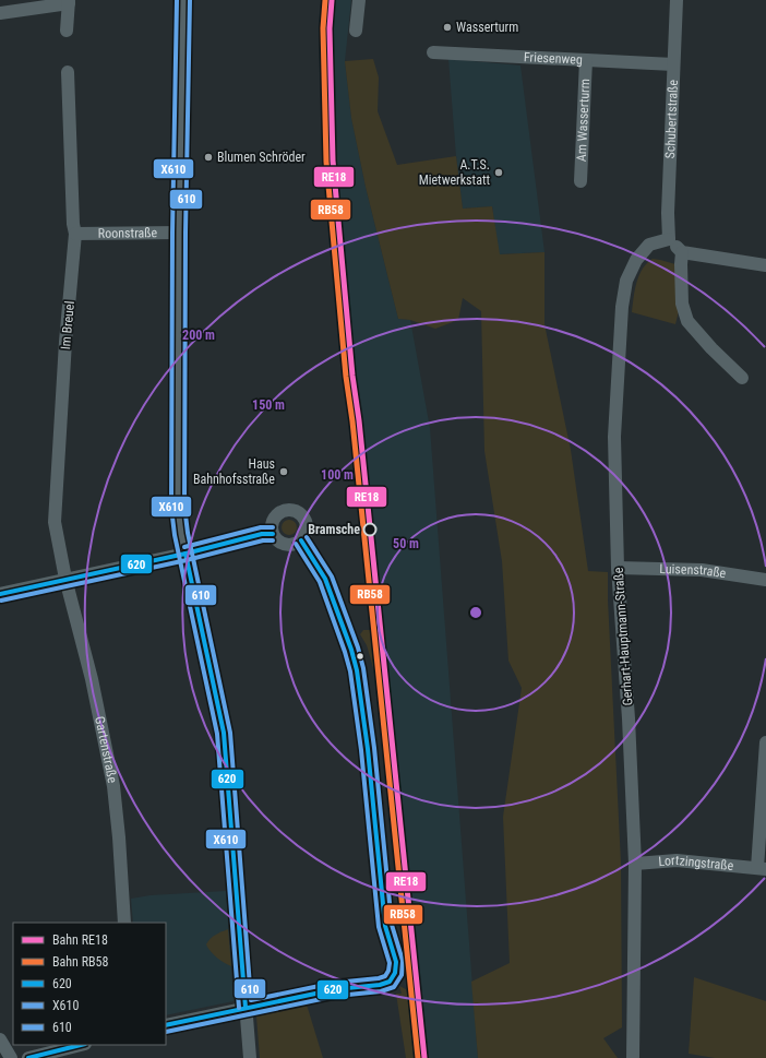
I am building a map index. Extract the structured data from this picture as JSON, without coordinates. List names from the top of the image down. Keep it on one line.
{"streets":{"street":["Friesenweg","Schubertstraße","Am Wasserturm","Roonstraße","Im Breuel","Luisenstraße","Gerhart-Hauptmann-Straße","Gartenstraße","Lortzingstraße"]},"crossings":[["Friesenweg","Schubertstraße"],["Friesenweg","Am Wasserturm"],["Schubertstraße","Gerhart-Hauptmann-Straße"],["Roonstraße","Im Breuel"],["Im Breuel","Gartenstraße"],["Luisenstraße","Gerhart-Hauptmann-Straße"],["Gerhart-Hauptmann-Straße","Lortzingstraße"]],"places":["Wasserturm","Blumen Schröder","A.T.S. Mietwerkstatt","Haus Bahnhofsstraße","Bramsche"],"lines":["rail line RE18","rail line RB58","transit line X610","transit line 610","transit line 620"],"legend":["Bahn RE18","Bahn RB58","620","X610","610"],"rings":["200 m","150 m","100 m","50 m"]}
